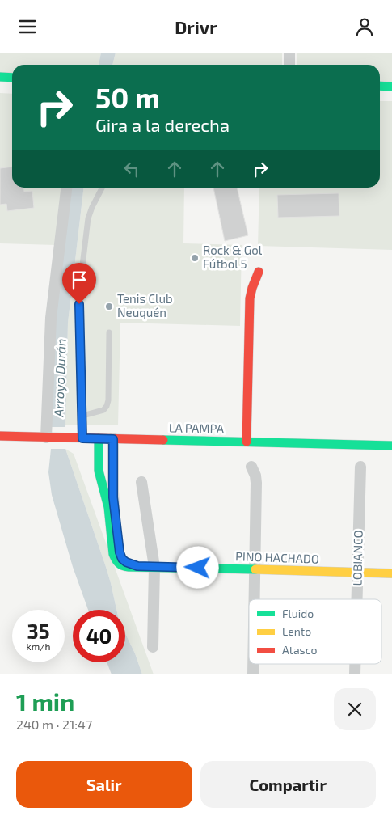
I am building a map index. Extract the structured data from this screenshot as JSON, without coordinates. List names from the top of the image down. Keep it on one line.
{"streets":{"street":["LA PAMPA","PINO HACHADO","LOBIANCO"]},"crossings":[["PINO HACHADO","LOBIANCO"]],"water":["Arroyo Durán"],"places":["Rock & Gol Fútbol 5","Tenis Club Neuquén"],"legend":["Fluido","Lento","Atasco"],"page":{"header":"Drivr","turn":["50 m","Gira a la derecha"],"speed":"35 km/h","limit":"40","heading":["1 min","240 m · 21:47"],"buttons":["Salir","Compartir"]}}
